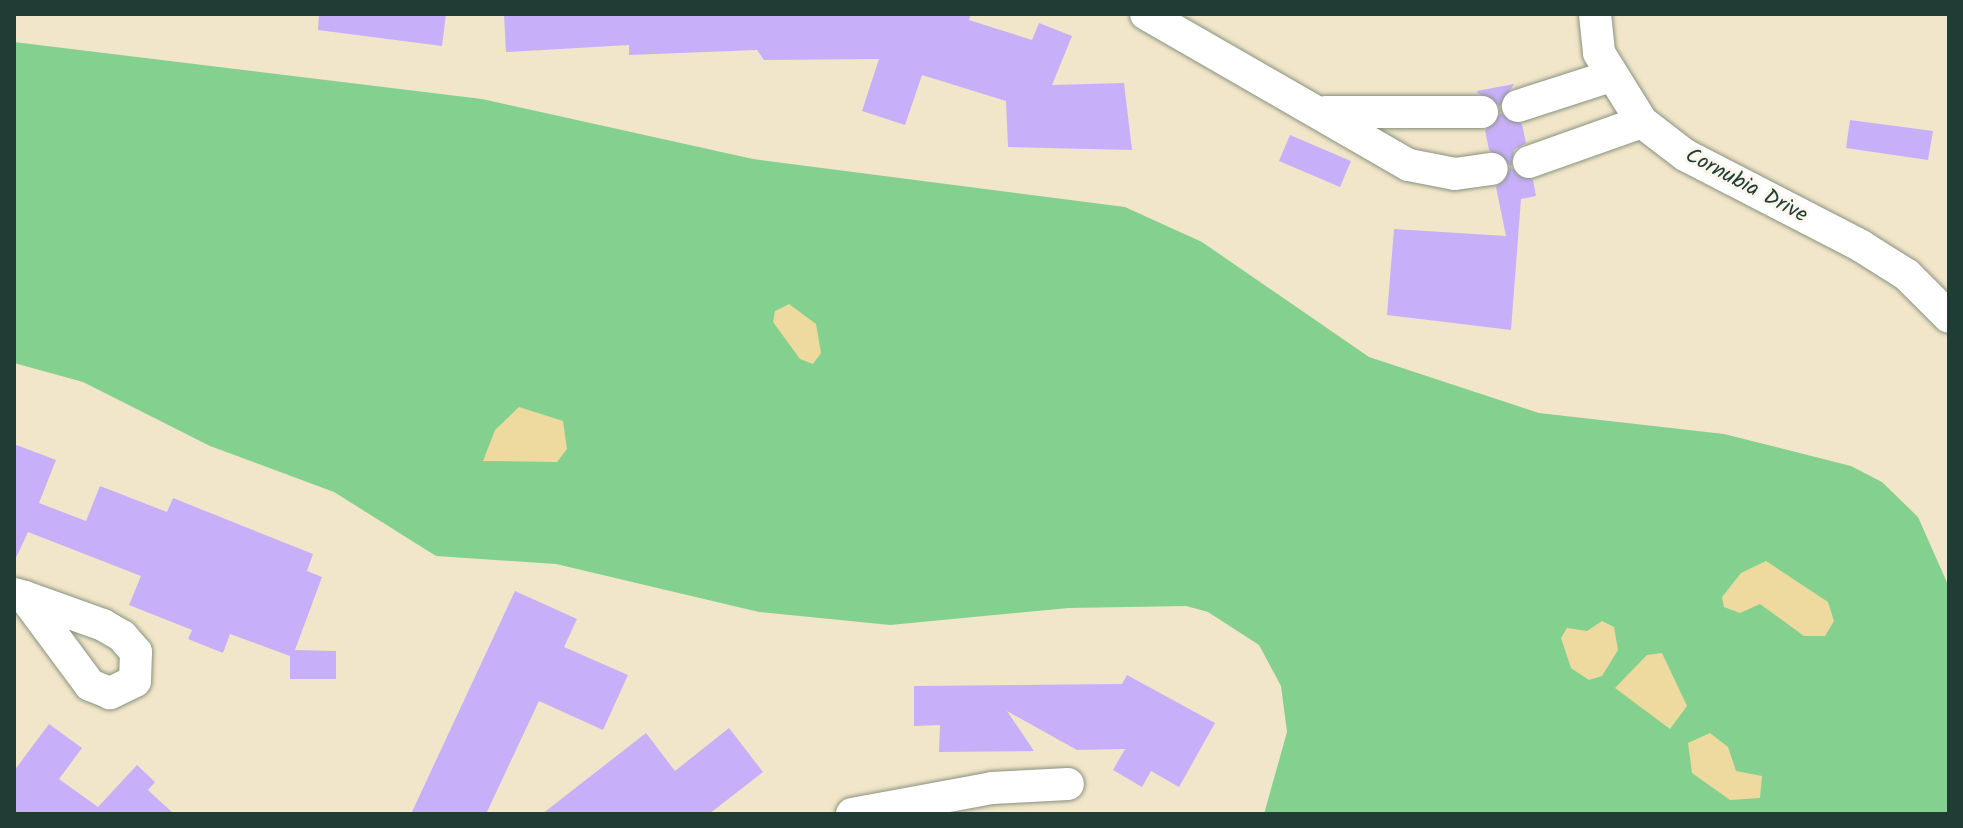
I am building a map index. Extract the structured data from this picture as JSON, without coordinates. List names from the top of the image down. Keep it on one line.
{"streets":{"street":["Cornubia Drive"]}}
